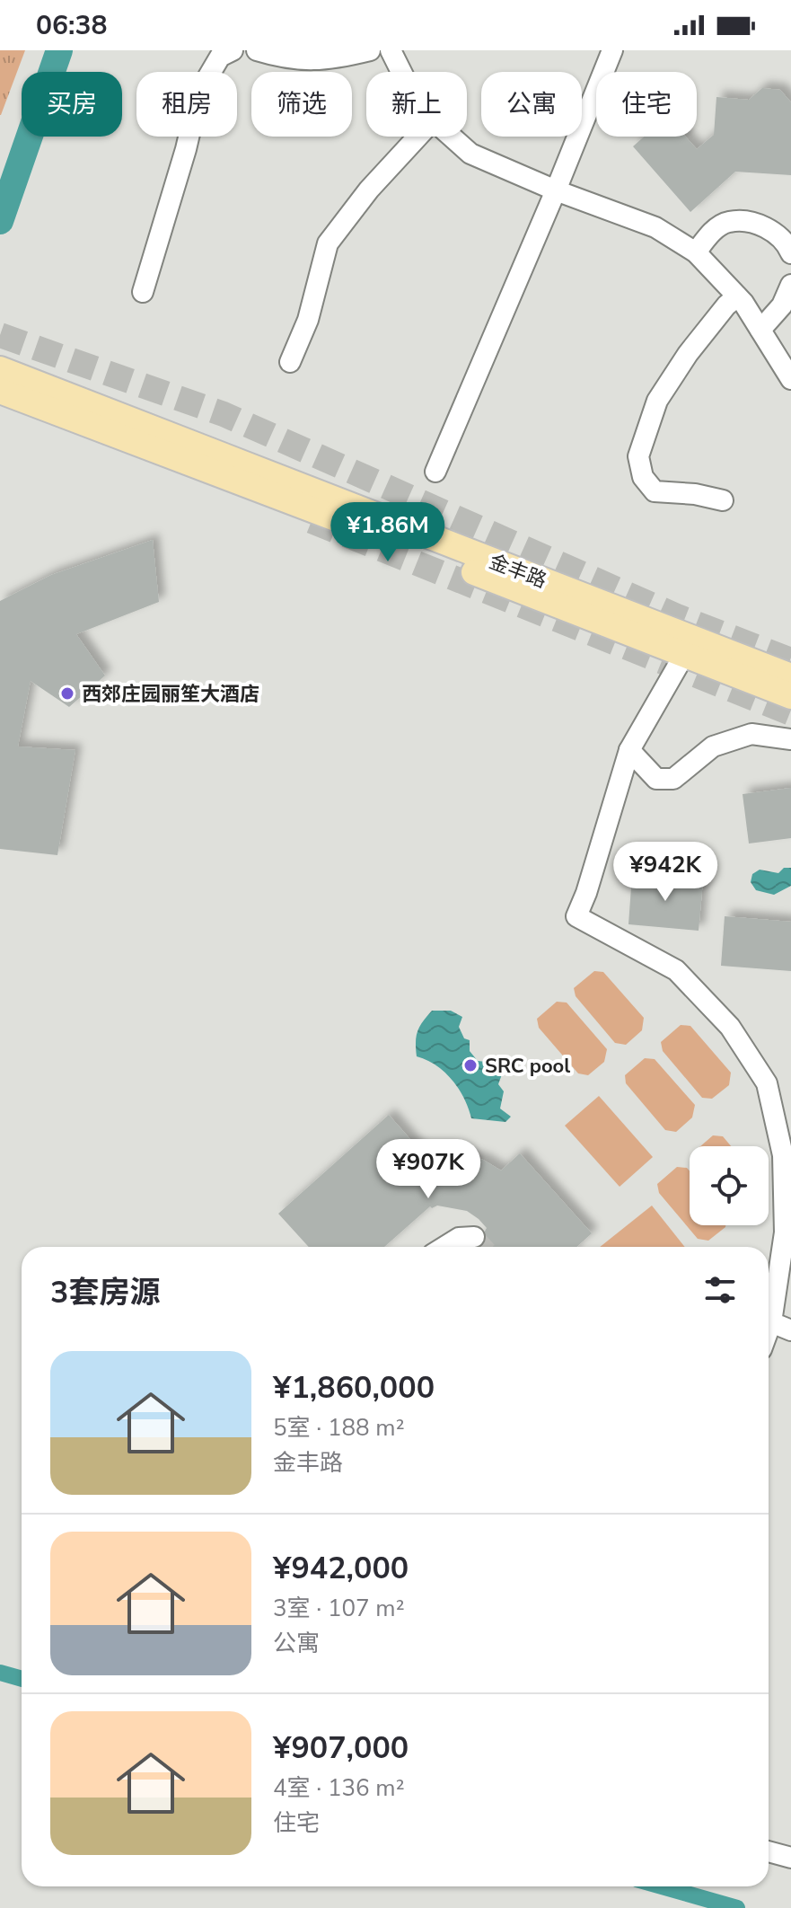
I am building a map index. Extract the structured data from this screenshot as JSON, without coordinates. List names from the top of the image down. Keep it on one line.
{"streets":{"main road":["金丰路"]},"places":["西郊庄园丽笙大酒店","SRC pool"],"page":{"status":"06:38","chip":["买房","租房","筛选","新上","公寓","住宅"],"price":["¥1.86M","¥942K","¥907K"],"heading":"3套房源","list":[{"name":"¥1,860,000","note":"5室 · 188 m² · 金丰路"},{"name":"¥942,000","note":"3室 · 107 m² · 公寓"},{"name":"¥907,000","note":"4室 · 136 m² · 住宅"}]}}
